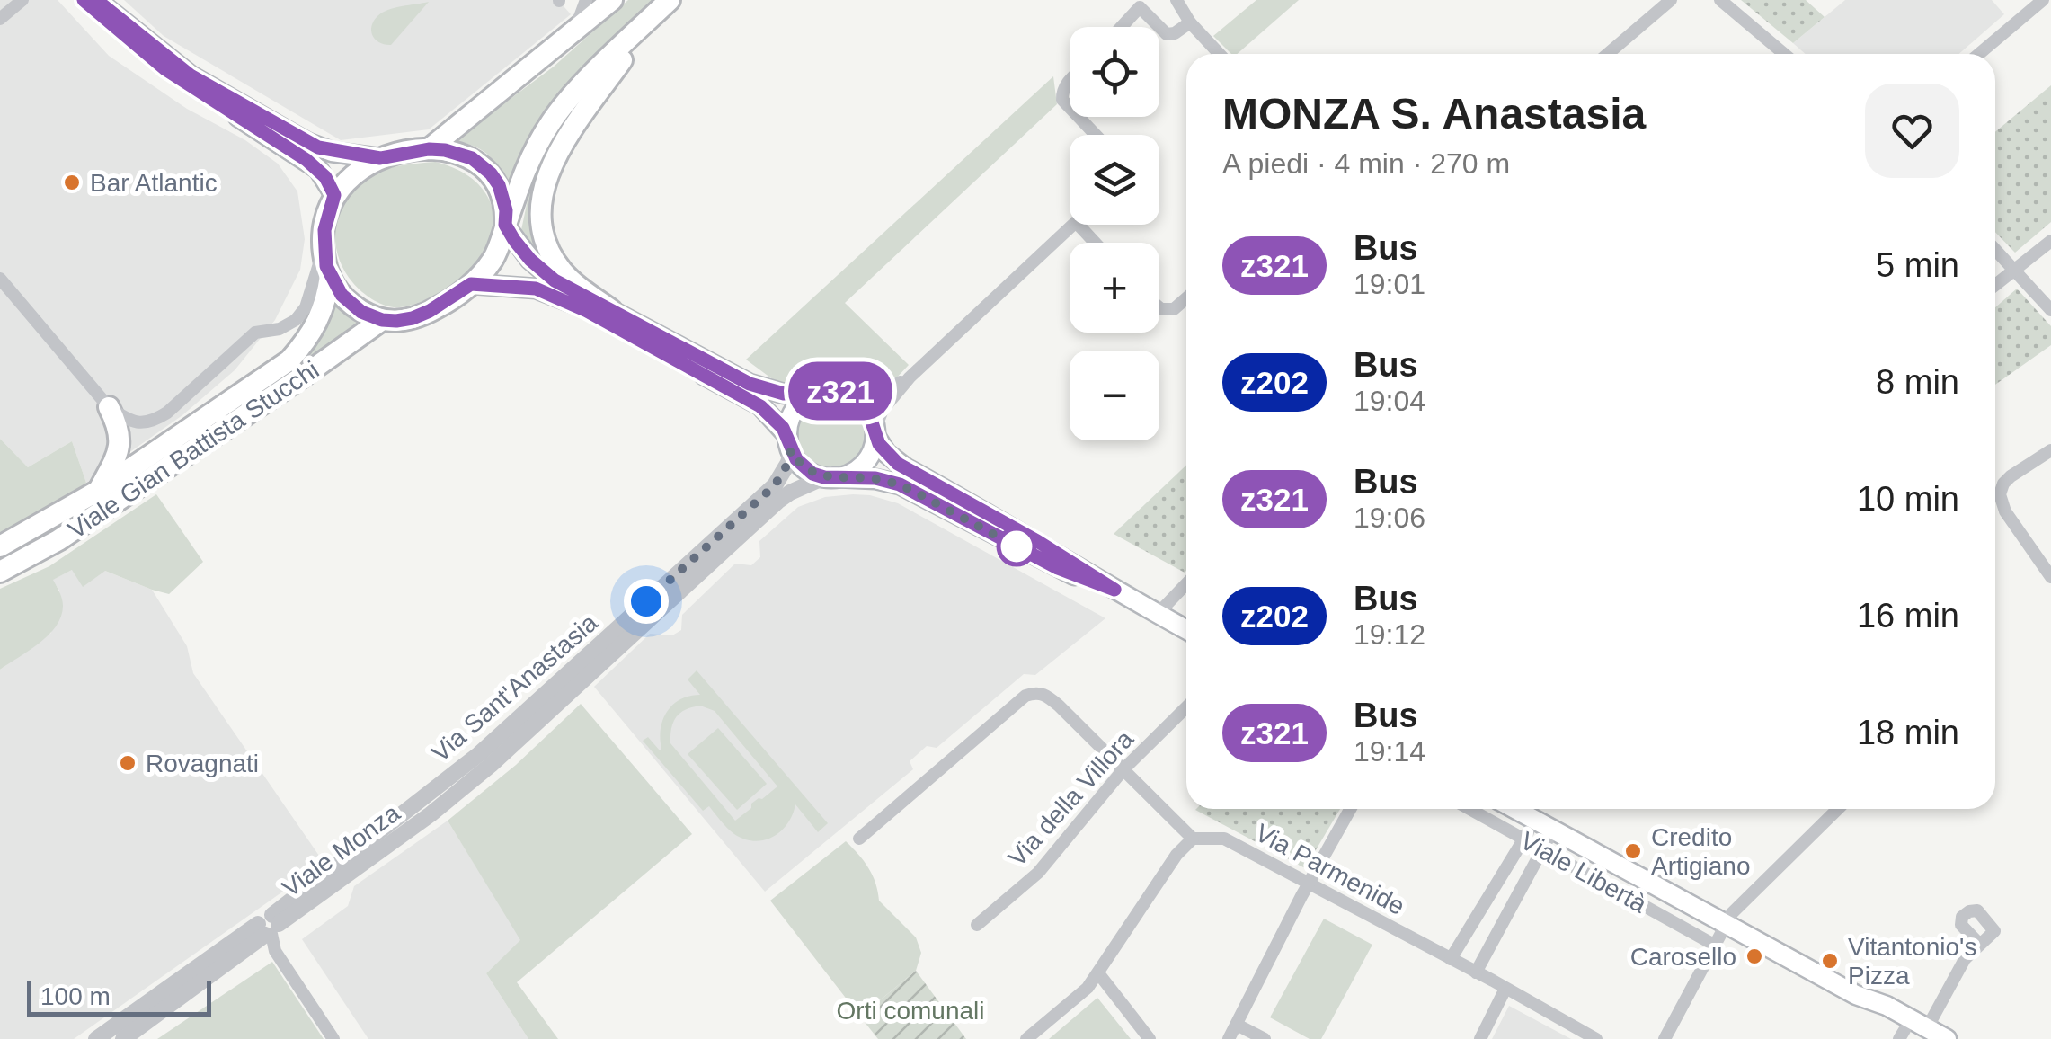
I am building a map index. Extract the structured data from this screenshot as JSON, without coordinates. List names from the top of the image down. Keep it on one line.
{"streets":{"main road":["Viale Gian Battista Stucchi","Viale Libertà"],"street":["Via Sant'Anastasia","Via della Villora","Viale Monza","Via Parmenide"]},"crossings":[["Via Sant'Anastasia","Viale Monza"]],"parks":["Orti comunali"],"places":["Bar Atlantic","Rovagnati","Credito Artigiano","Carosello","Vitantonio's Pizza"],"lines":["bus line z321"],"scale_bar":"100 m","page":{"on_map":"z321","map_buttons":["+","−"],"heading":["MONZA S. Anastasia","A piedi · 4 min · 270 m"],"list":[{"mark":"z321","name":"Bus","note":"19:01","value":"5 min"},{"mark":"z202","name":"Bus","note":"19:04","value":"8 min"},{"mark":"z321","name":"Bus","note":"19:06","value":"10 min"},{"mark":"z202","name":"Bus","note":"19:12","value":"16 min"},{"mark":"z321","name":"Bus","note":"19:14","value":"18 min"}],"scale":"100 m"}}
